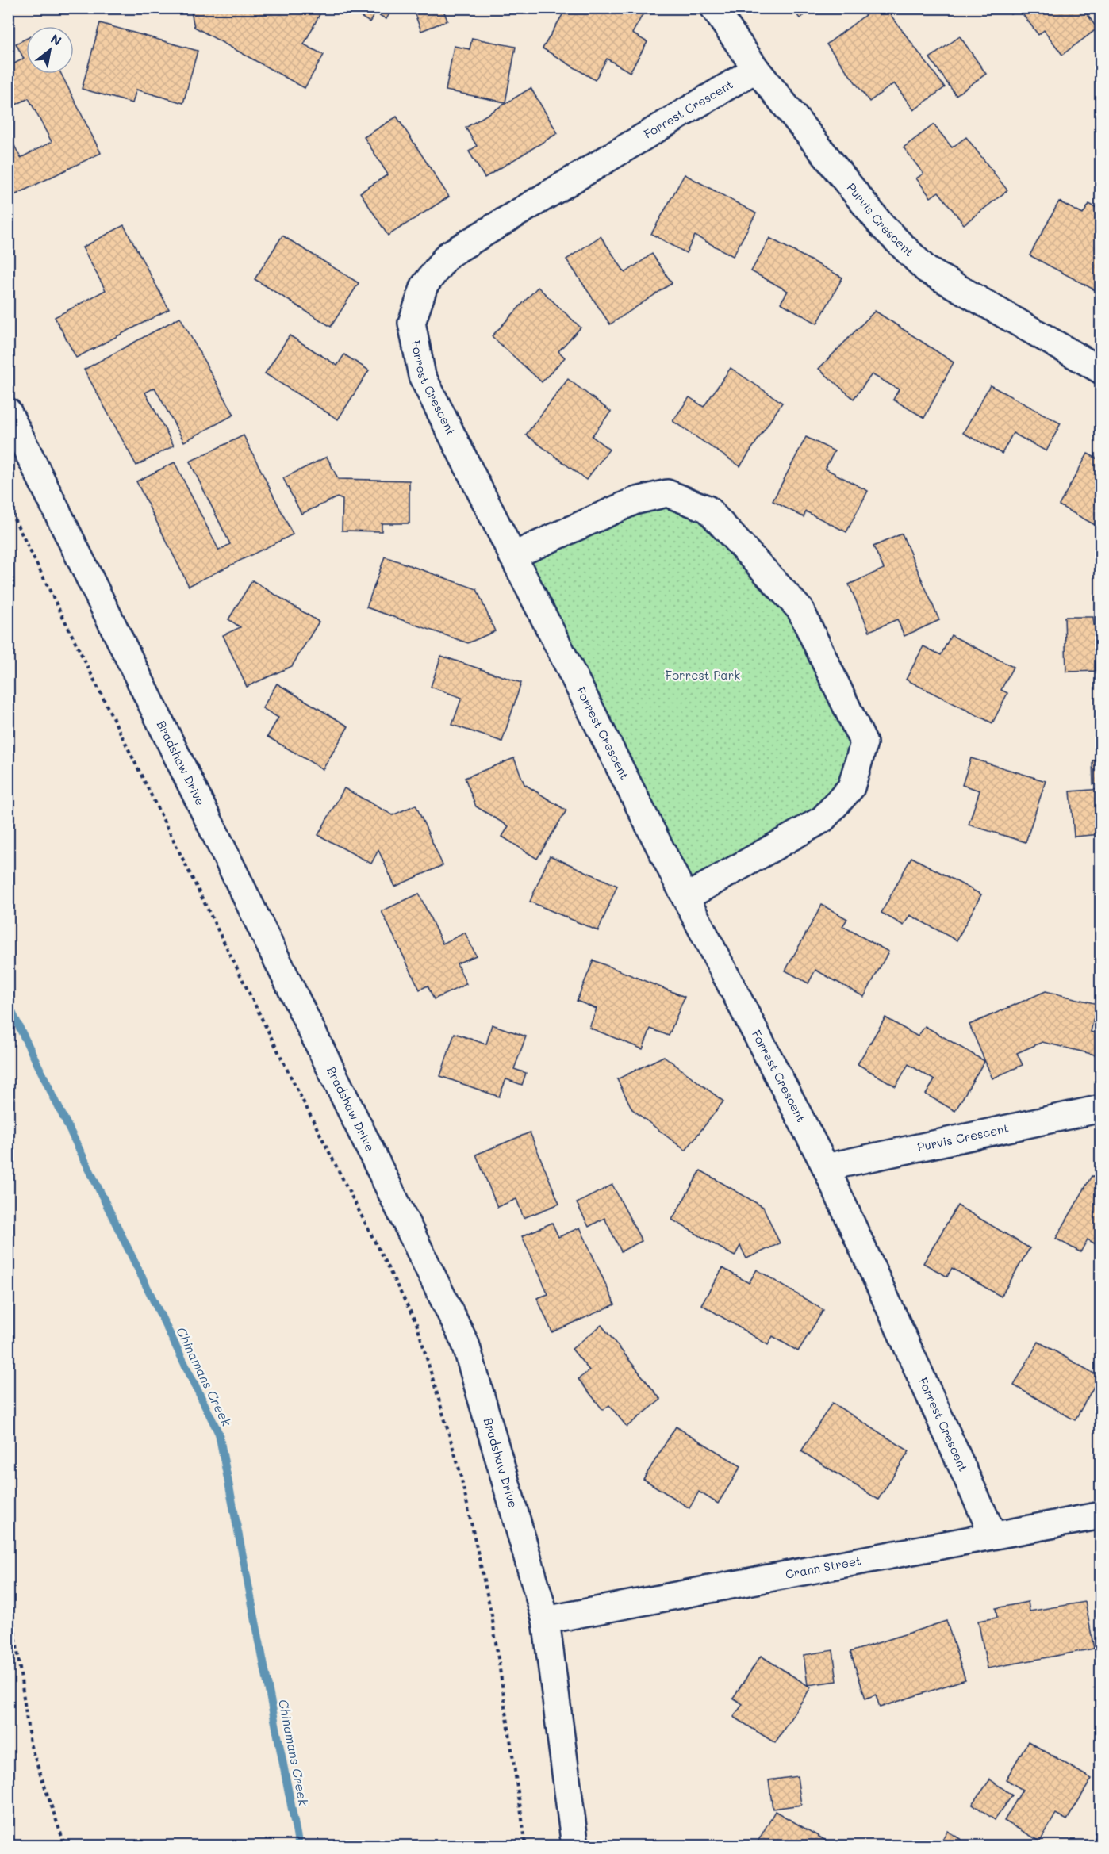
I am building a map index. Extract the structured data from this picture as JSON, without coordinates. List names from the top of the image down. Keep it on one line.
{"streets":{"street":["Forrest Crescent","Purvis Crescent","Bradshaw Drive","Crann Street"]},"crossings":[["Forrest Crescent","Purvis Crescent"],["Forrest Crescent","Crann Street"],["Bradshaw Drive","Crann Street"]],"water":["Chinamans Creek"],"parks":["Forrest Park"],"north":"top right"}
